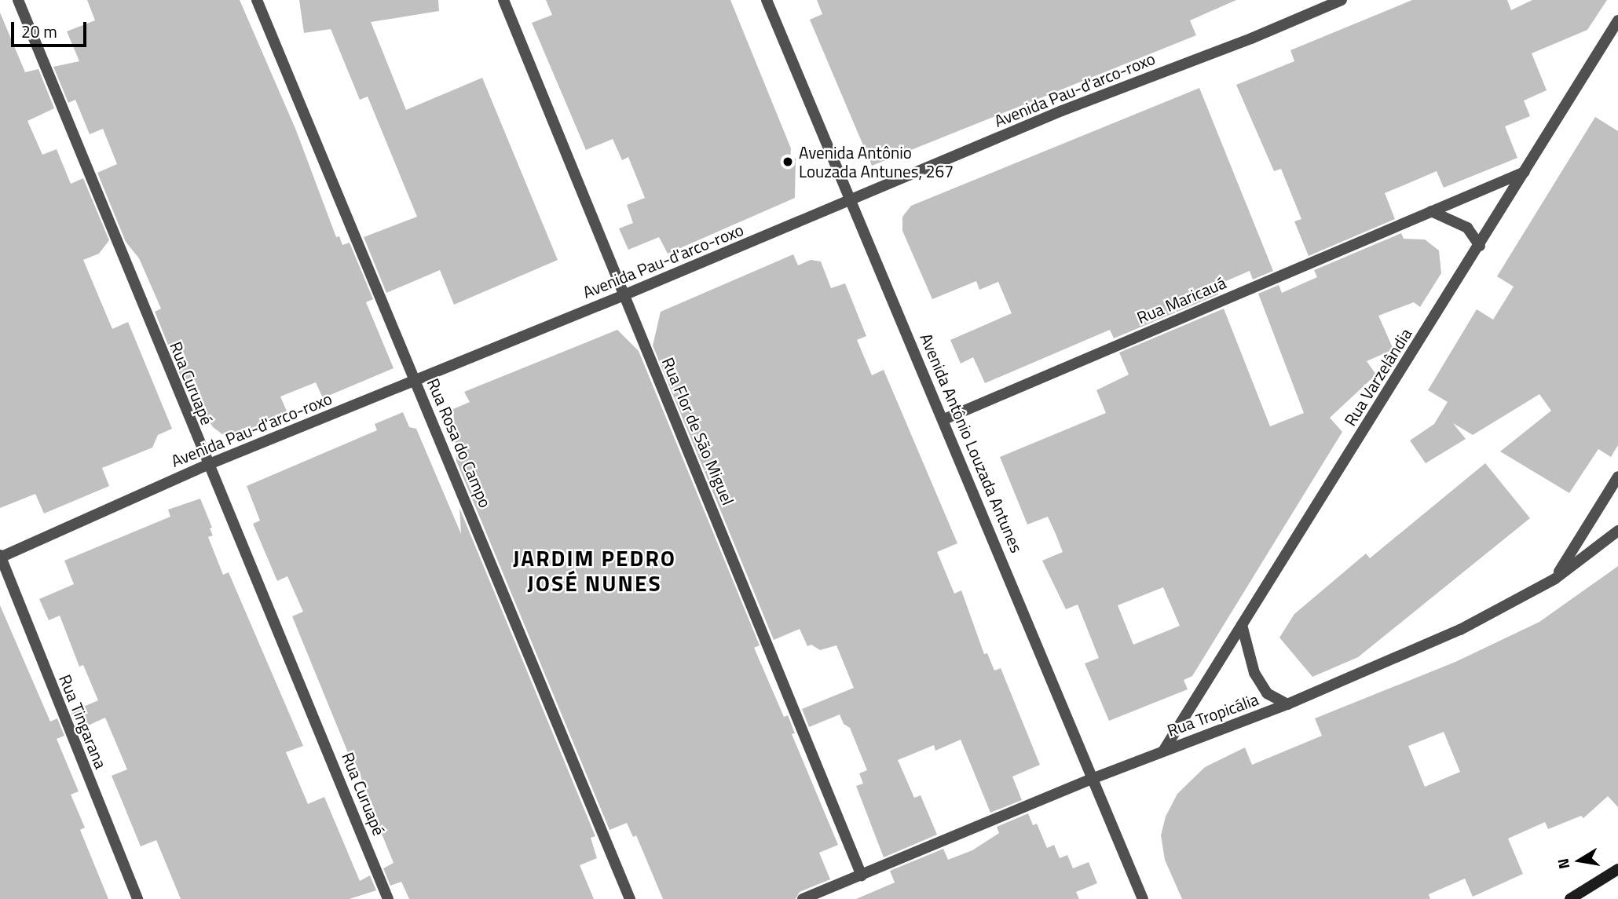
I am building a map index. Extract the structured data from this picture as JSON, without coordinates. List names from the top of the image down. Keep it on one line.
{"streets":{"street":["Avenida Pau-d'arco-roxo","Rua Maricauá","Rua Varzelândia","Rua Curuapé","Rua Flor de São Miguel","Rua Rosa do Campo","Avenida Antônio Louzada Antunes","Rua Tropicália","Rua Tingarana"]},"crossings":[["Avenida Pau-d'arco-roxo","Rua Curuapé"],["Avenida Pau-d'arco-roxo","Rua Flor de São Miguel"],["Avenida Pau-d'arco-roxo","Rua Rosa do Campo"],["Avenida Pau-d'arco-roxo","Avenida Antônio Louzada Antunes"],["Avenida Pau-d'arco-roxo","Rua Tingarana"],["Rua Maricauá","Rua Varzelândia"],["Rua Maricauá","Avenida Antônio Louzada Antunes"],["Rua Varzelândia","Rua Tropicália"],["Rua Flor de São Miguel","Rua Tropicália"],["Avenida Antônio Louzada Antunes","Rua Tropicália"]],"districts":["JARDIM PEDRO JOSÉ NUNES"],"places":["Avenida Antônio Louzada Antunes, 267"],"scale_bar":"20 m","north":"left"}
